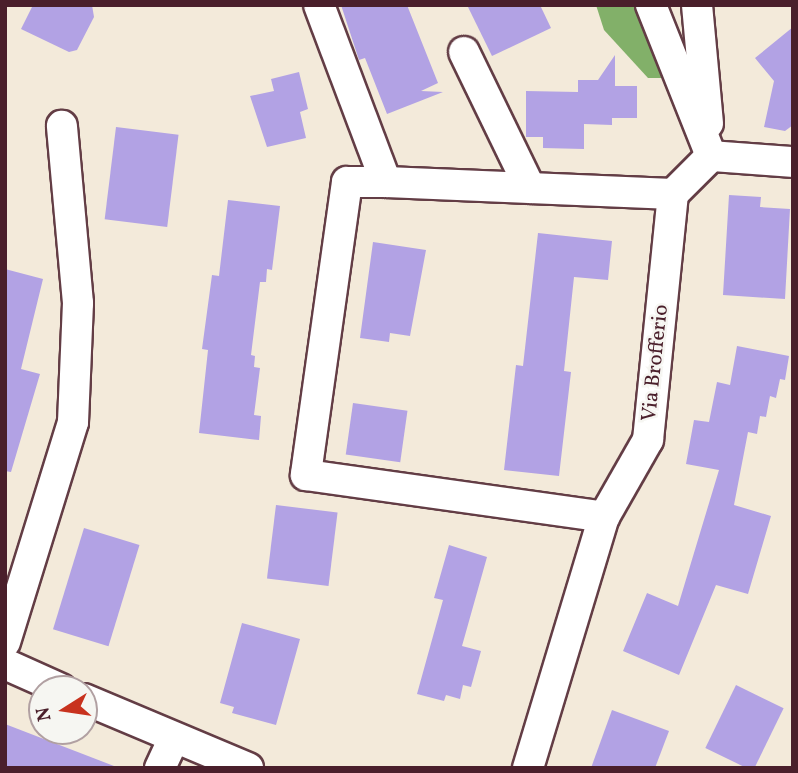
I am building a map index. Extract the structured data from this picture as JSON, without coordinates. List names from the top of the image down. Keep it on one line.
{"streets":{"street":["Via Brofferio"]},"north":"left"}
